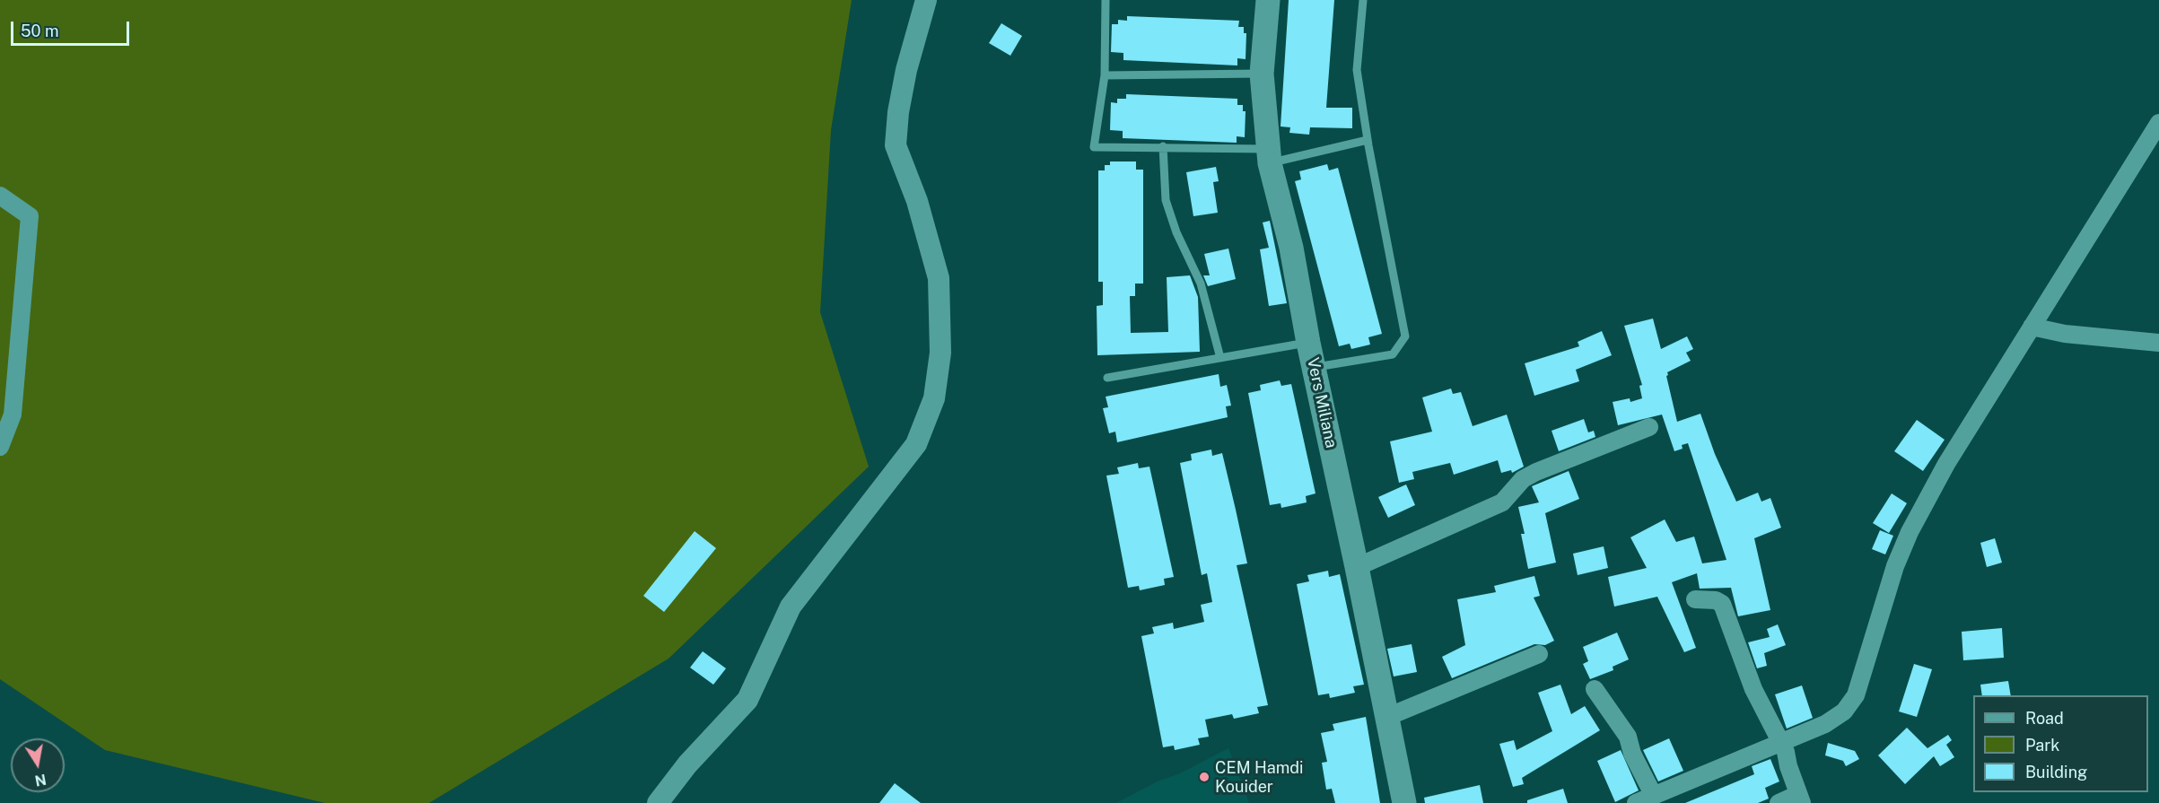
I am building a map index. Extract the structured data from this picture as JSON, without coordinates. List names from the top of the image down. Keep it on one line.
{"streets":{"main road":["Vers Miliana"]},"places":["CEM Hamdi Kouider"],"legend":["Road","Park","Building"],"scale_bar":"50 m","north":"bottom"}
